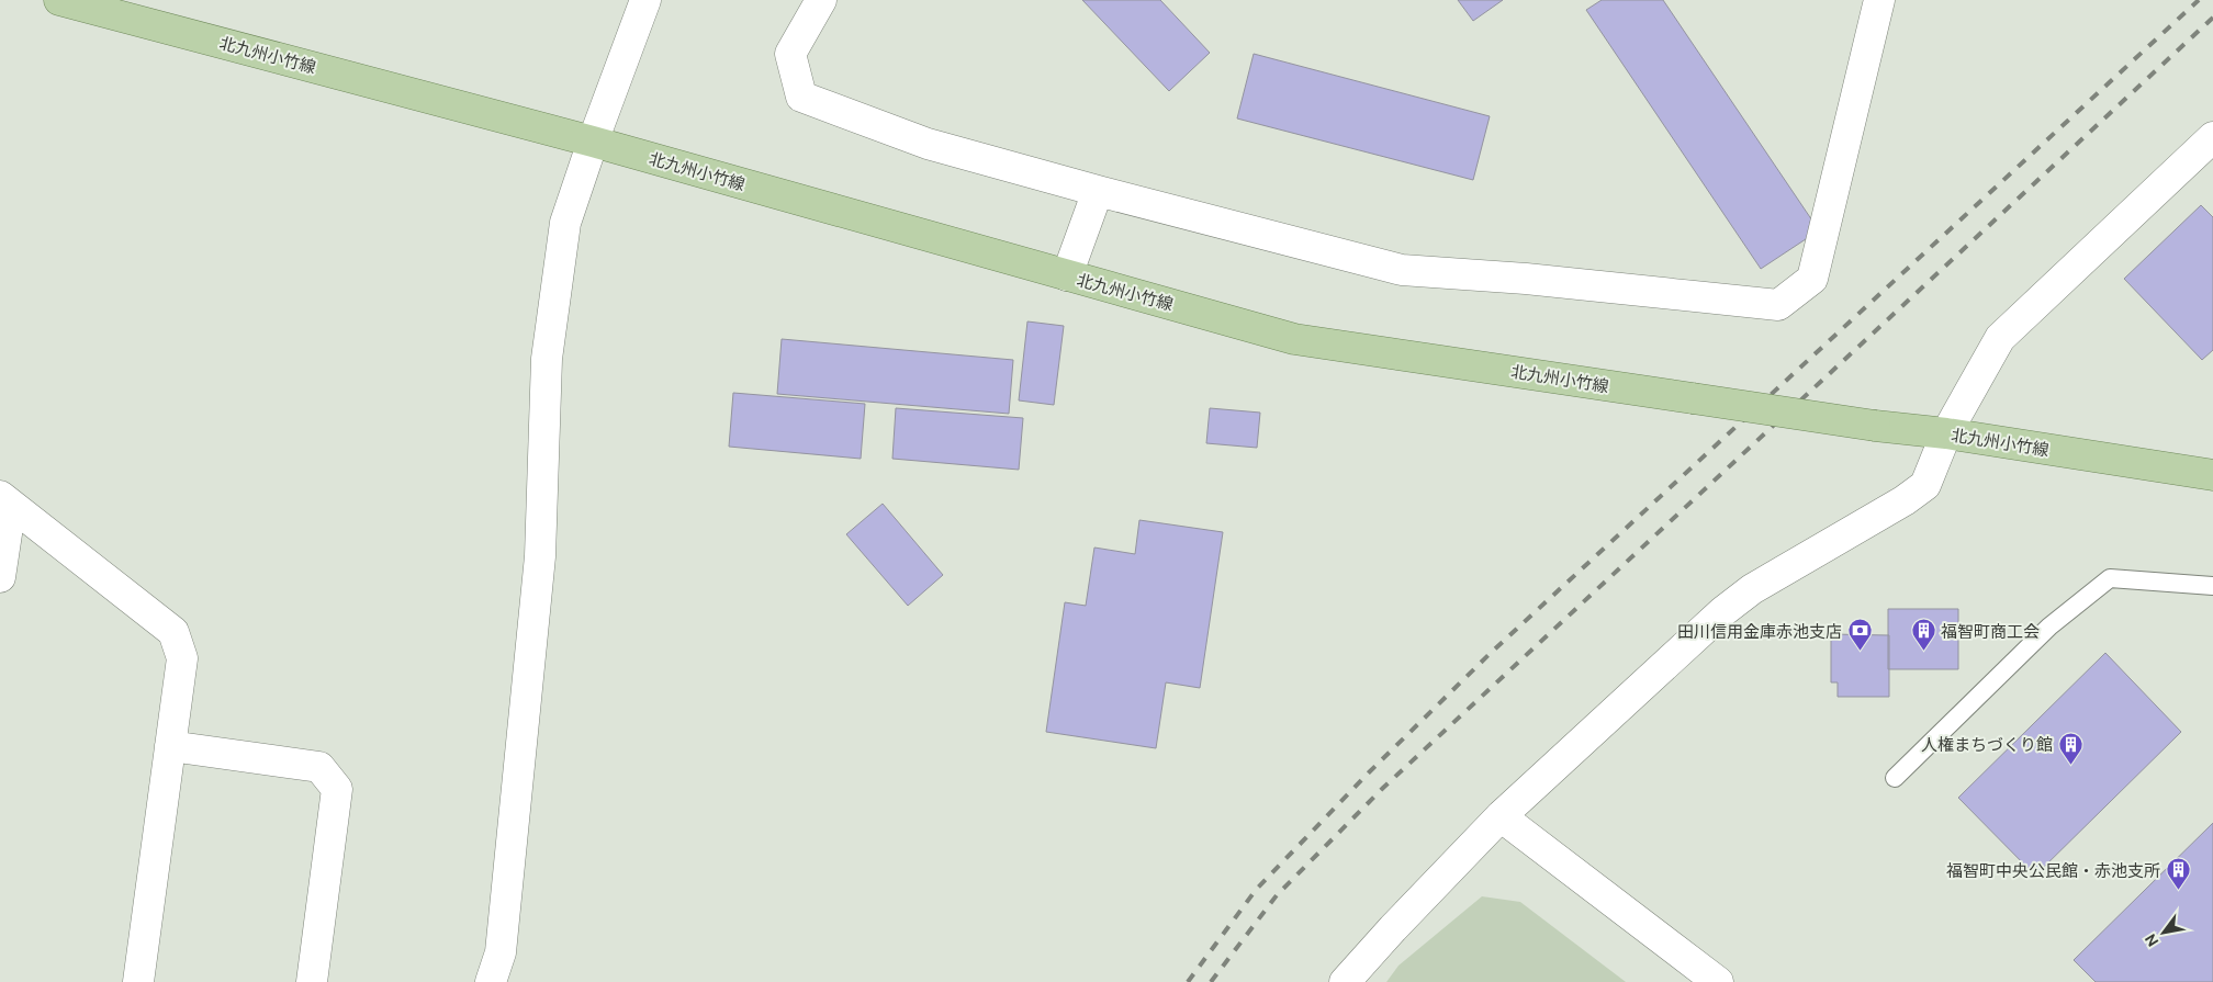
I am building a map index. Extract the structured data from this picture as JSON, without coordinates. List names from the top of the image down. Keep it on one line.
{"streets":{"main road":["北九州小竹線"]},"places":{"bank":["田川信用金庫赤池支店"],"building":["福智町商工会","人権まちづくり館","福智町中央公民館・赤池支所"]},"north":"bottom left"}
